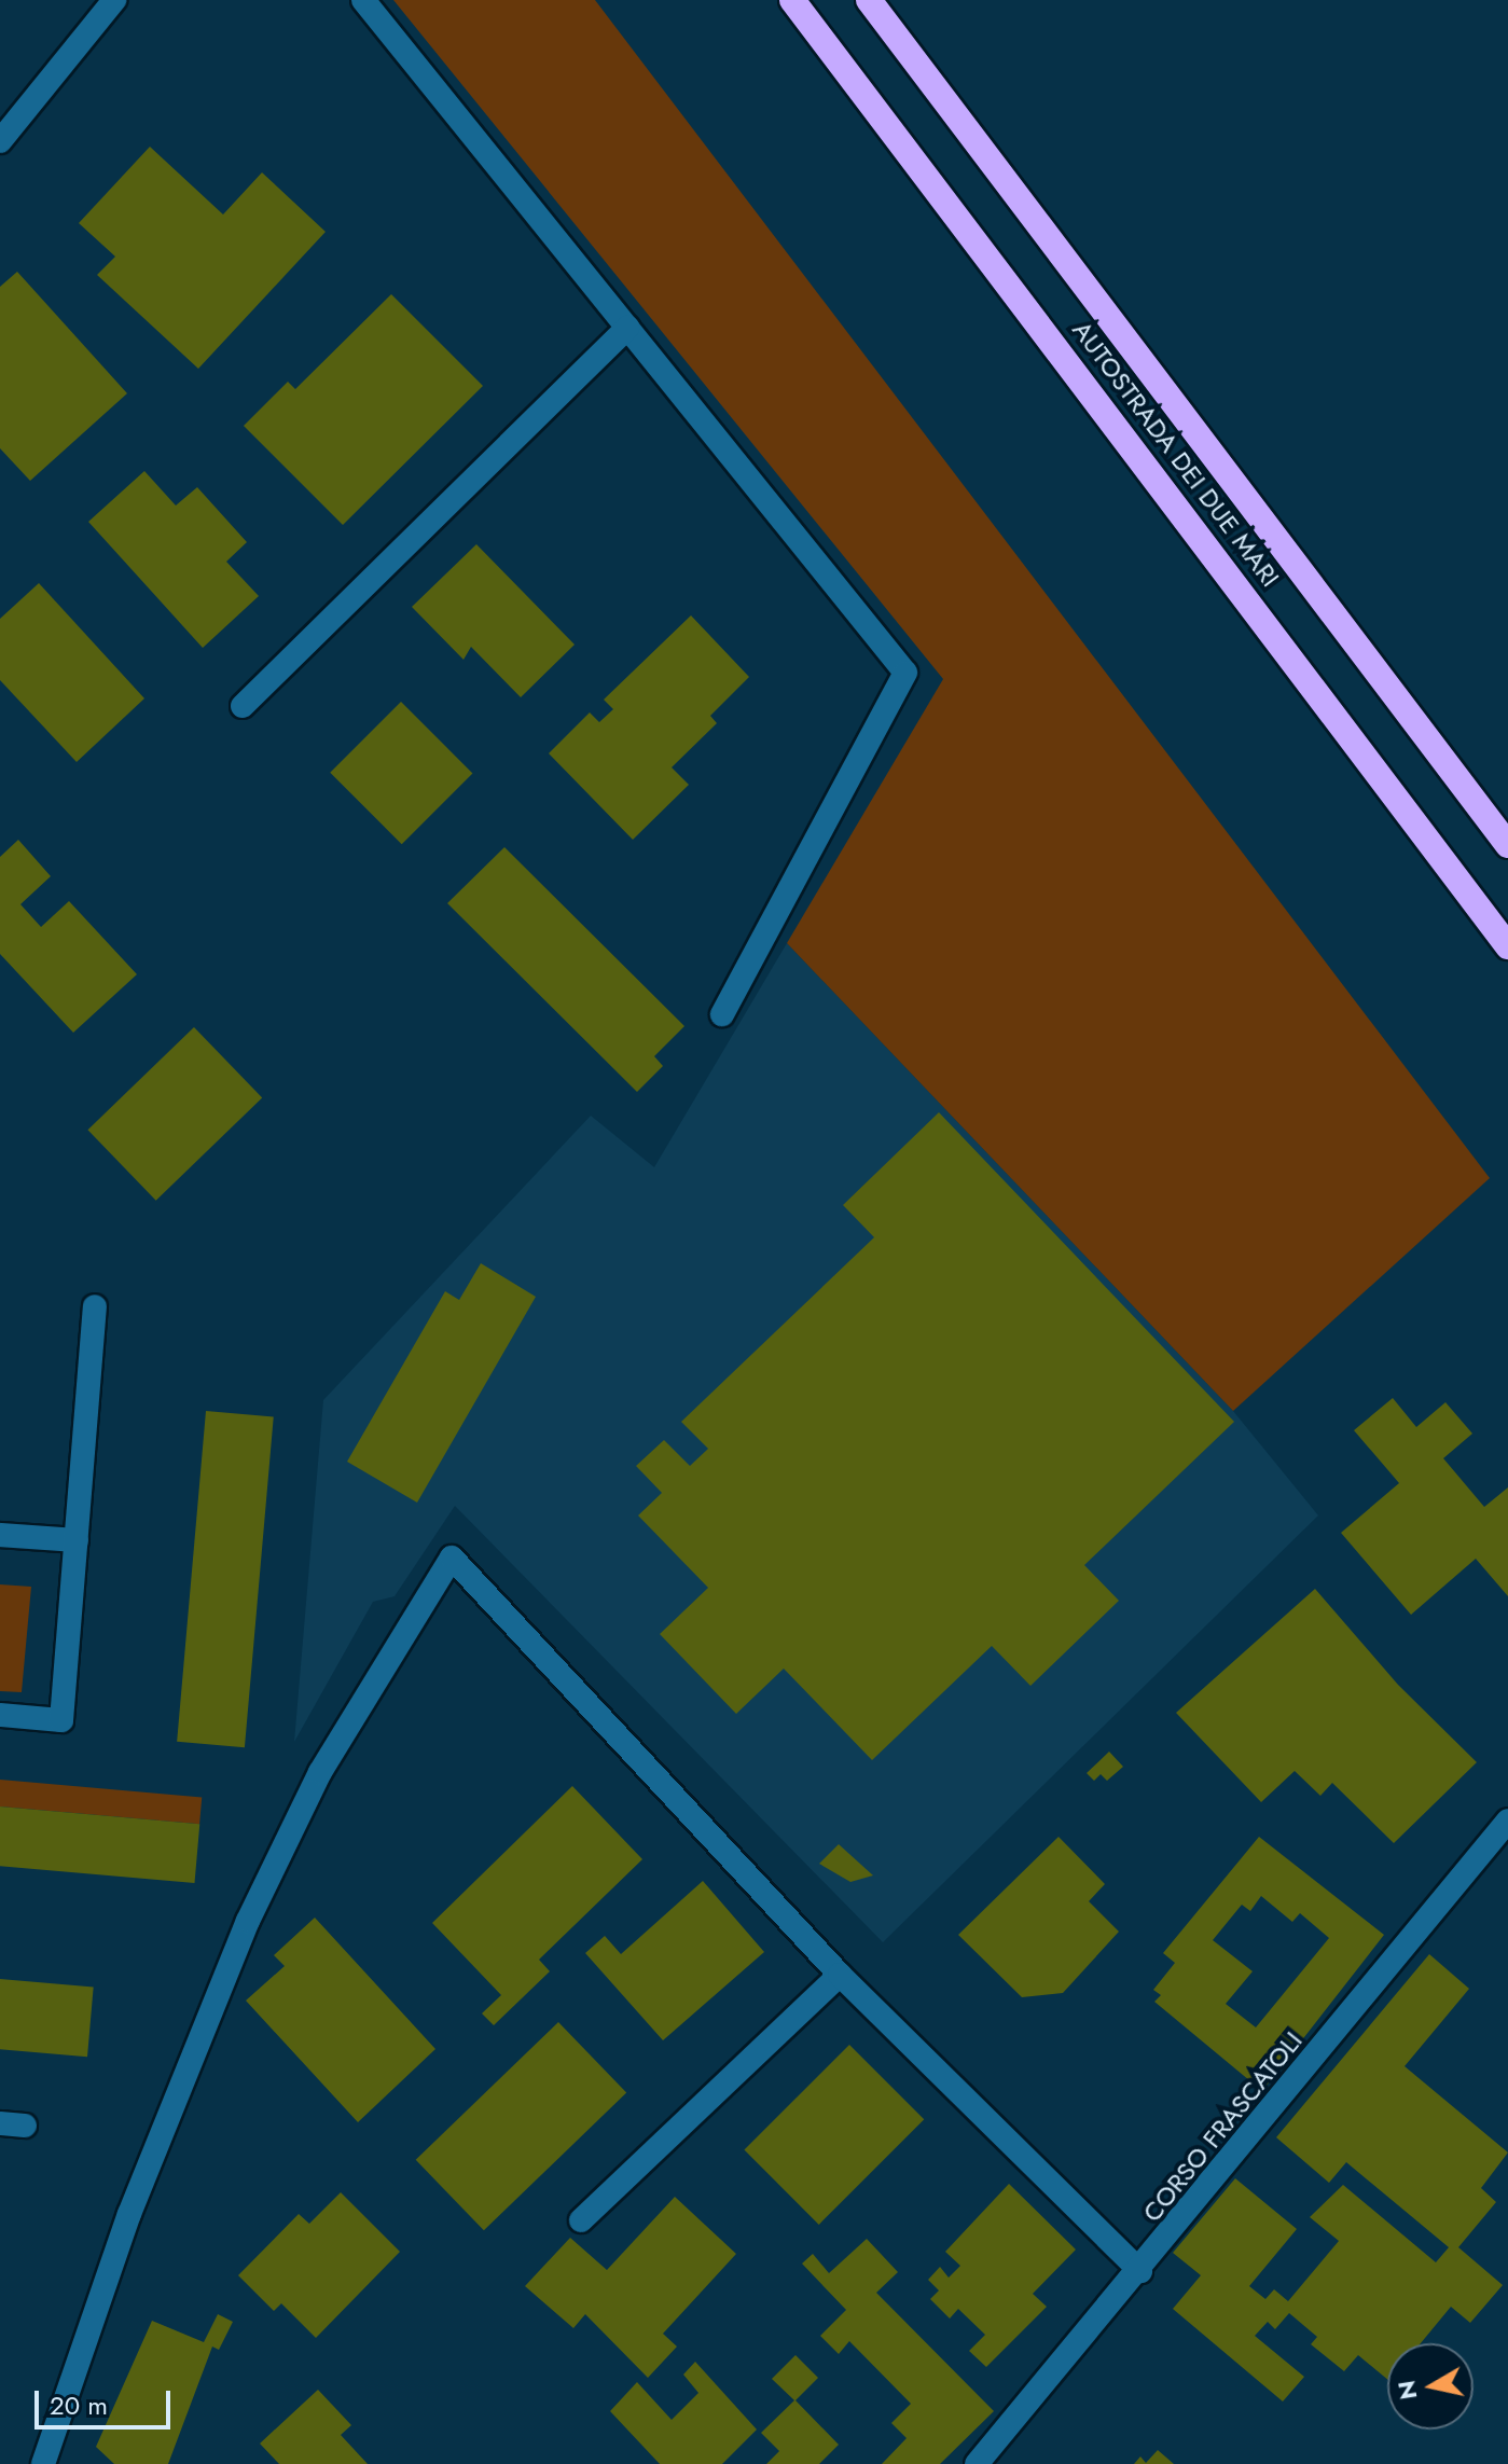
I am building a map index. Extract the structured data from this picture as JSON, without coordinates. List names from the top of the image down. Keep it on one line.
{"streets":{"highway":["AUTOSTRADA DEI DUE MARI"],"street":["CORSO FRASCATOLI"]},"scale_bar":"20 m","north":"left"}
